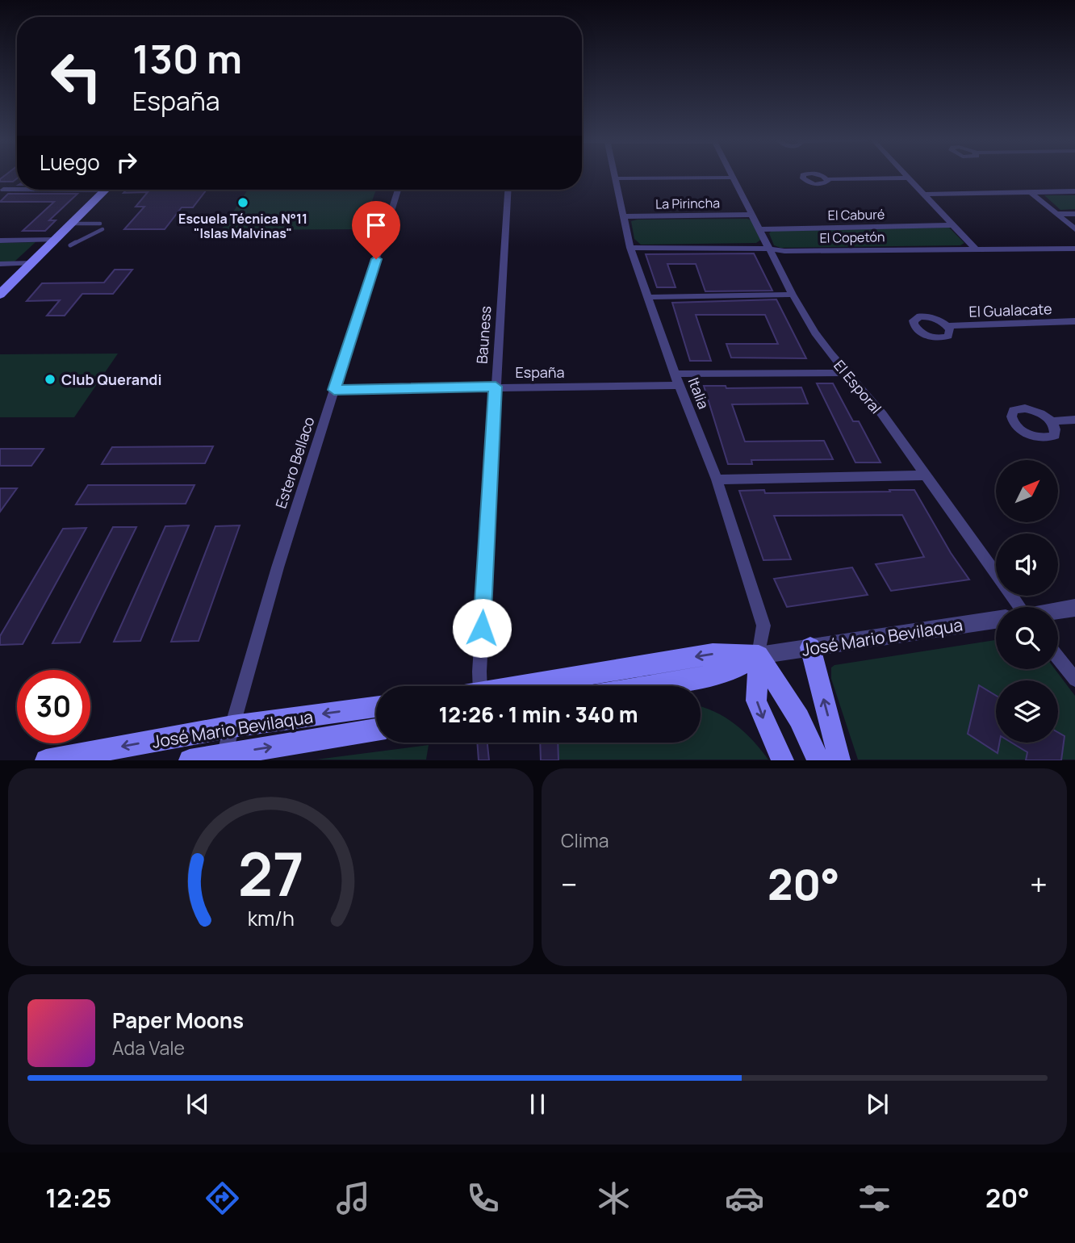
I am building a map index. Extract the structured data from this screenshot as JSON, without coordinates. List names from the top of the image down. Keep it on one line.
{"streets":{"main road":["José Mario Bevilaqua"],"street":["La Pirincha","El Caburé","El Copetón","El Gualacate","Bauness","España","El Esporal","Italia","Estero Bellaco"]},"crossings":[["La Pirincha","El Esporal"],["La Pirincha","Italia"],["El Caburé","El Esporal"],["El Copetón","El Esporal"],["El Copetón","Italia"],["Bauness","España"],["España","El Esporal"],["España","Italia"],["España","Estero Bellaco"],["Italia","José Mario Bevilaqua"],["Estero Bellaco","José Mario Bevilaqua"]],"places":["Escuela Técnica N°11 \"Islas Malvinas\"","Club Querandi"],"north":"top right","page":{"turn":["130 m","España"],"then":"Luego","limit":"30","trip":"12:26 · 1 min · 340 m","tile":"Clima","heat":["−","20°","+"],"song":["Paper Moons","Ada Vale"],"tabs":["12:25","20°"],"gauge":["27","km/h"]}}
